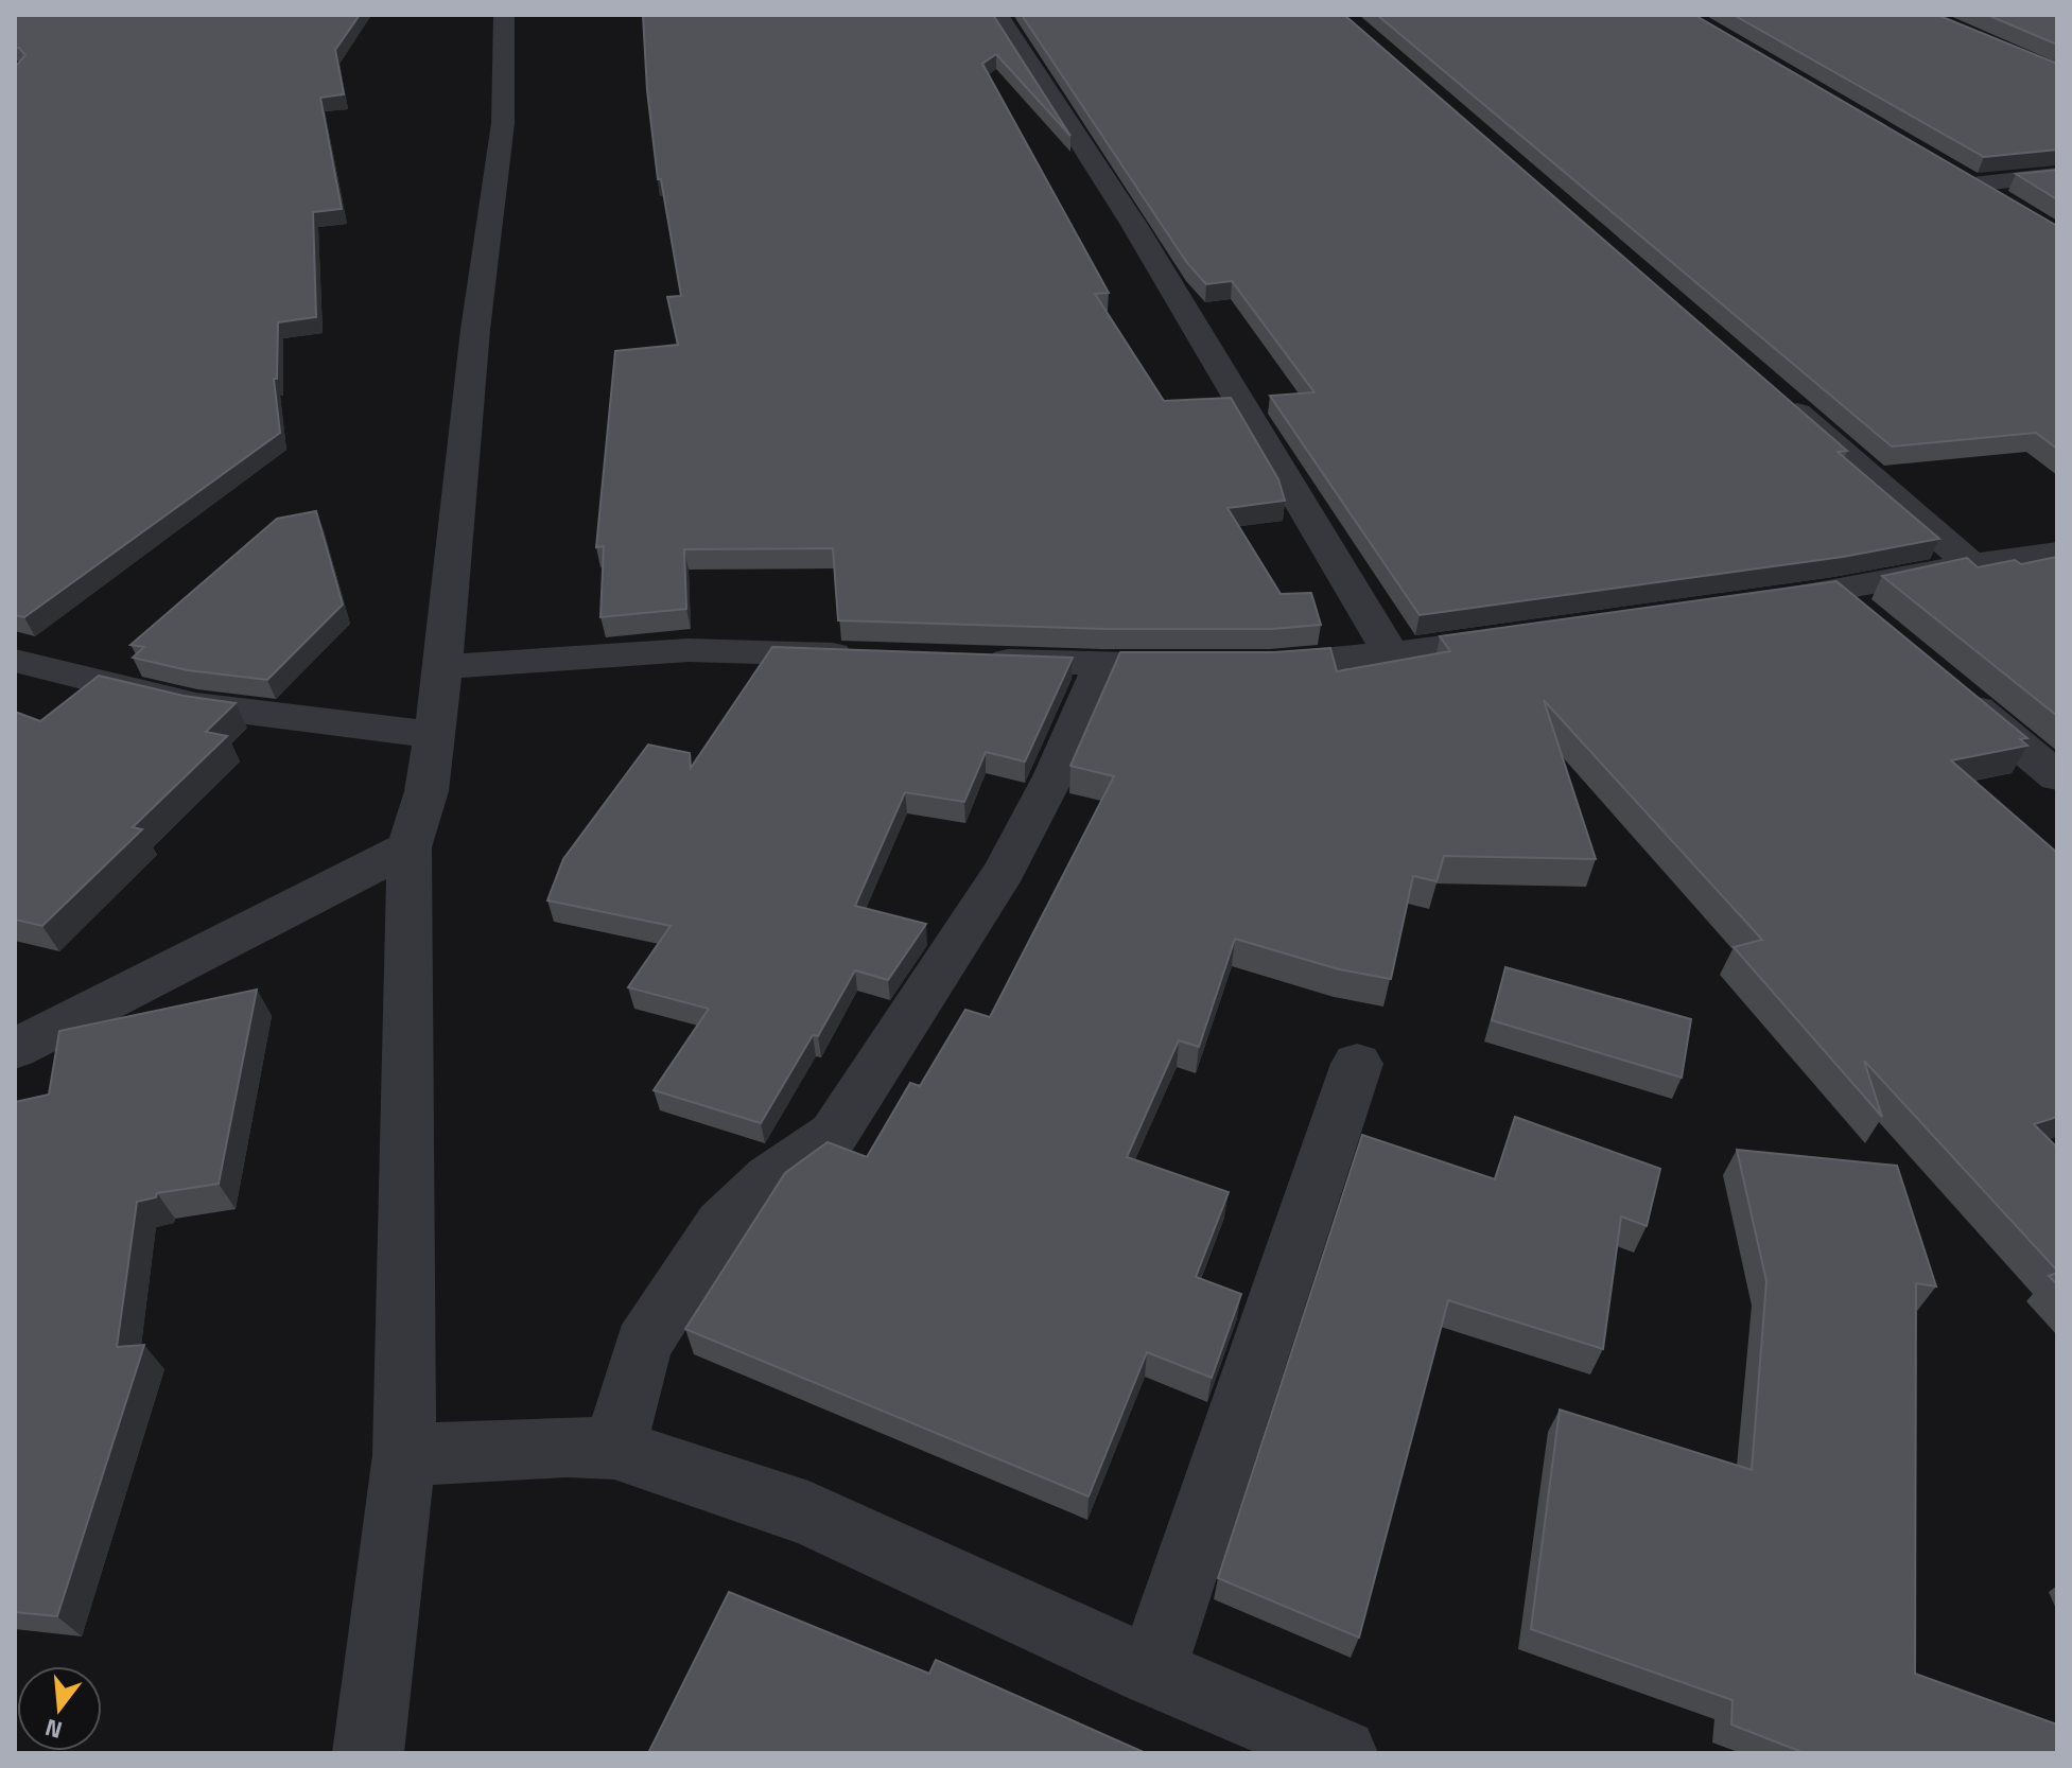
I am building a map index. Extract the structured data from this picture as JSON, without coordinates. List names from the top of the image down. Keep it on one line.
{"north":"bottom"}
